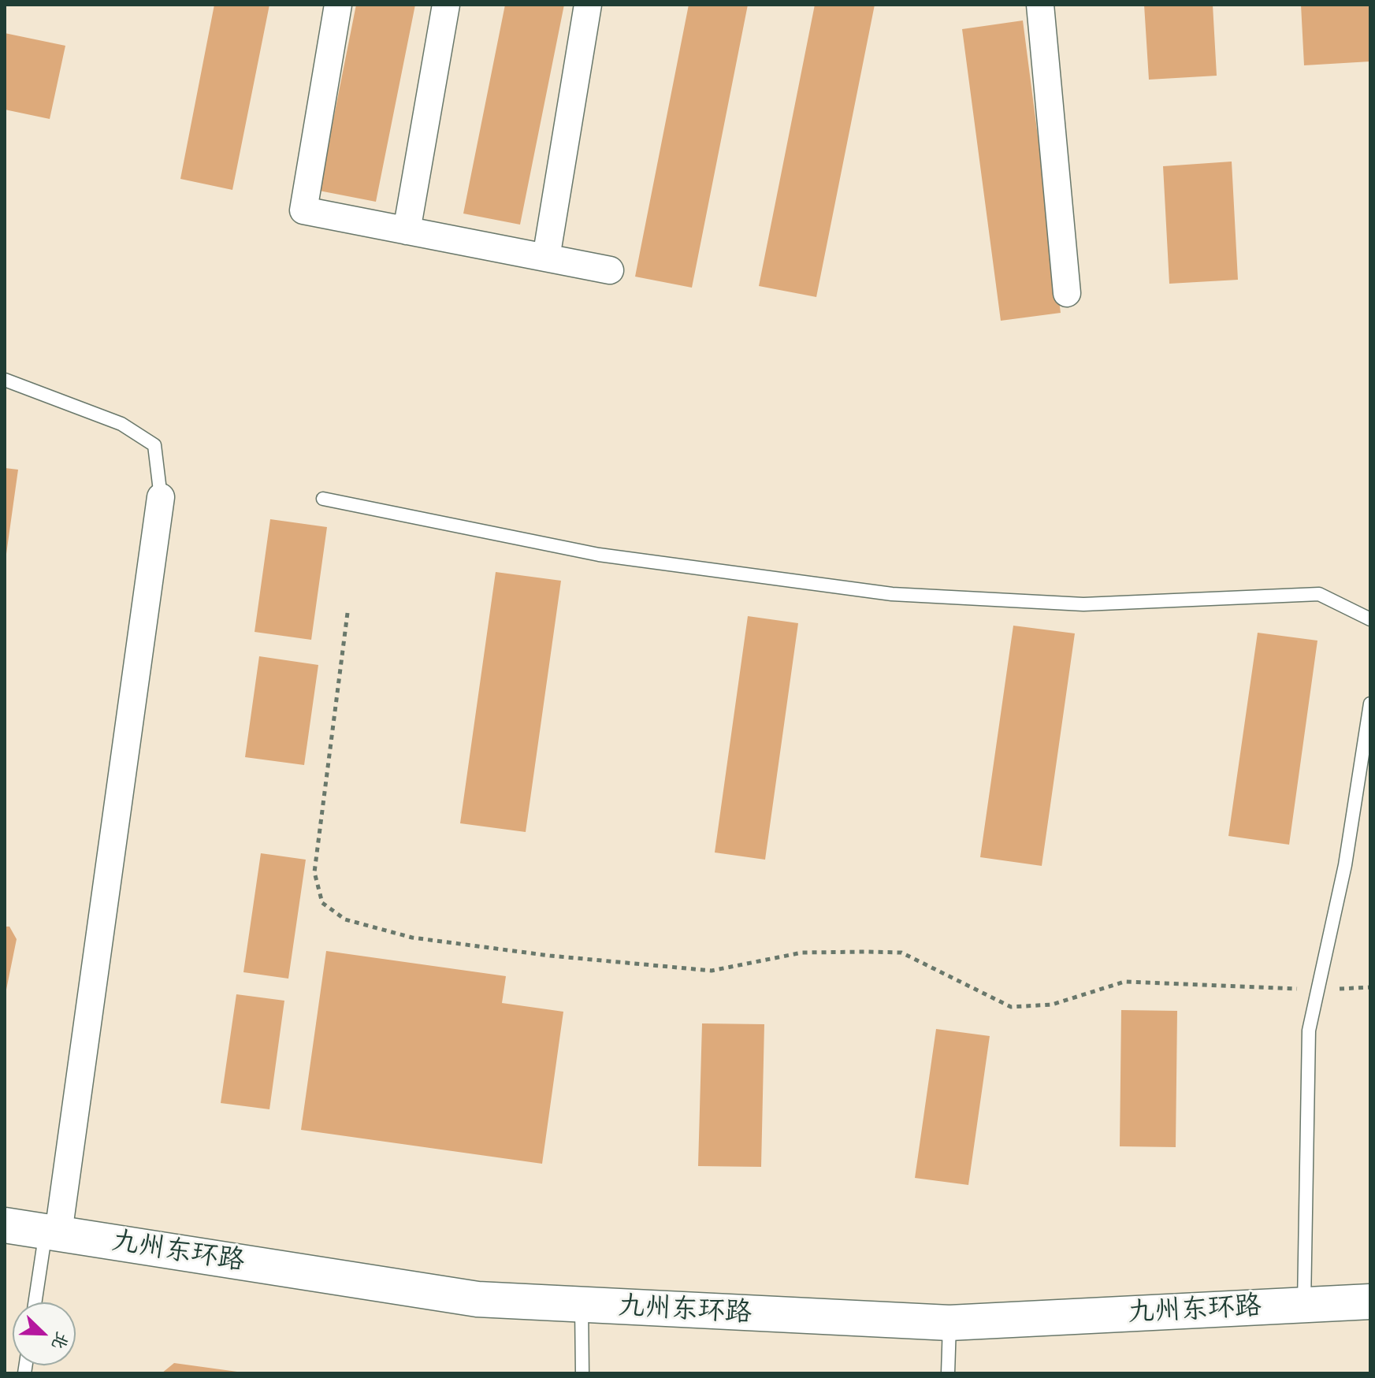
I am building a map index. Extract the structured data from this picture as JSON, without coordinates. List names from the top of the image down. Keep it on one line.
{"streets":{"main road":["九州东环路"]},"north":"bottom right"}
